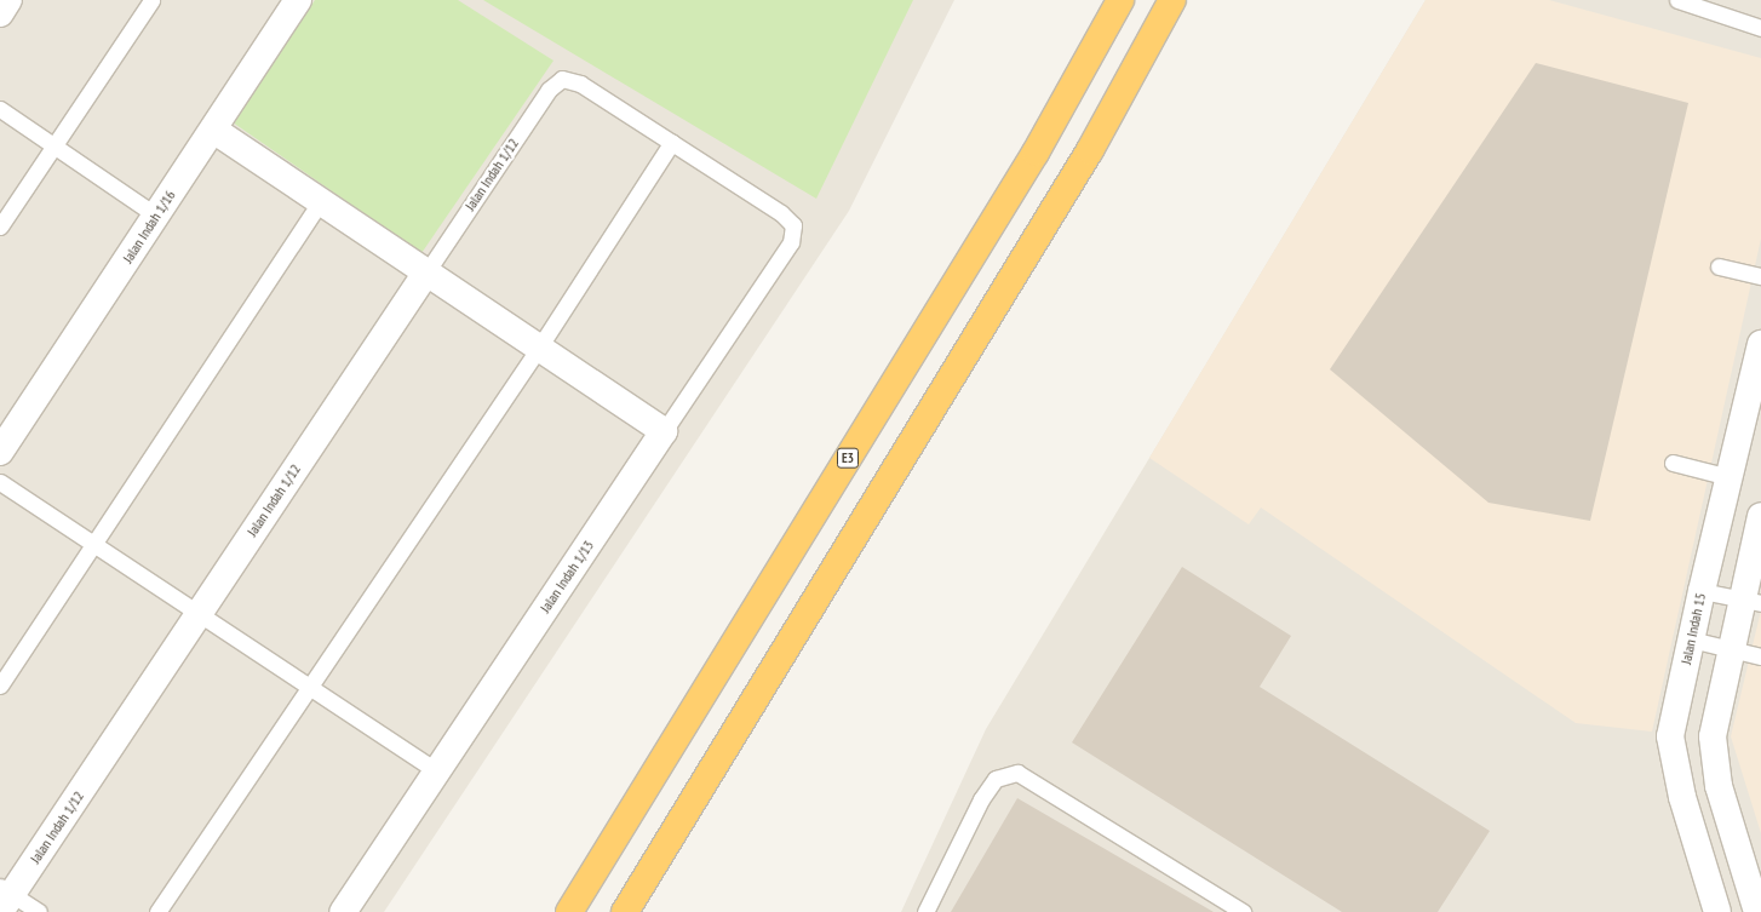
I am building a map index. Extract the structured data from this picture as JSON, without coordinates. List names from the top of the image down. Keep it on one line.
{"streets":{"highway":["E3"],"street":["Jalan Indah 1/12","Jalan Indah 1/16","Jalan Indah 1/13","Jalan Indah 15"]},"crossings":[["Jalan Indah 1/12","Jalan Indah 1/13"]]}
